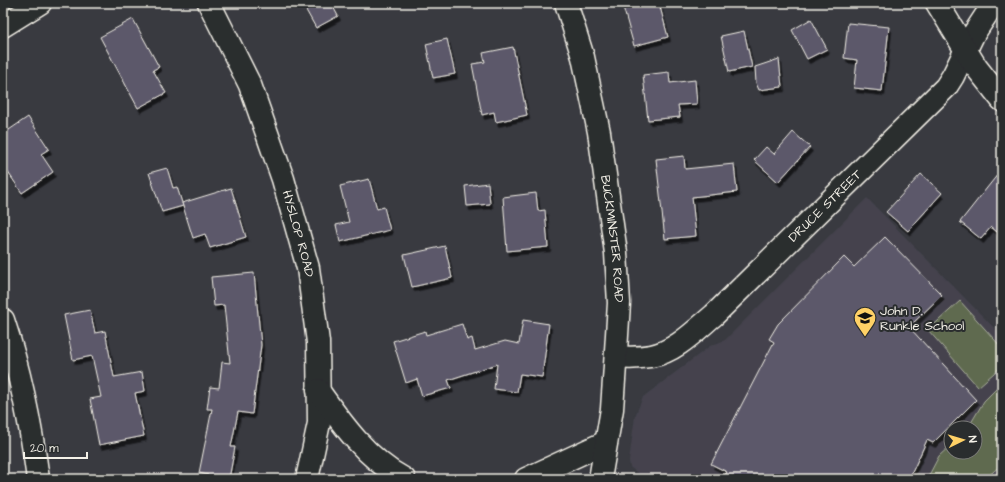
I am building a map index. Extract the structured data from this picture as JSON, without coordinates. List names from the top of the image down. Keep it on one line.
{"streets":{"street":["DRUCE STREET","HYSLOP ROAD","BUCKMINSTER ROAD"]},"crossings":[["DRUCE STREET","BUCKMINSTER ROAD"]],"places":{"school or university":["John D. Runkle School"]},"scale_bar":"20 m","north":"right"}
